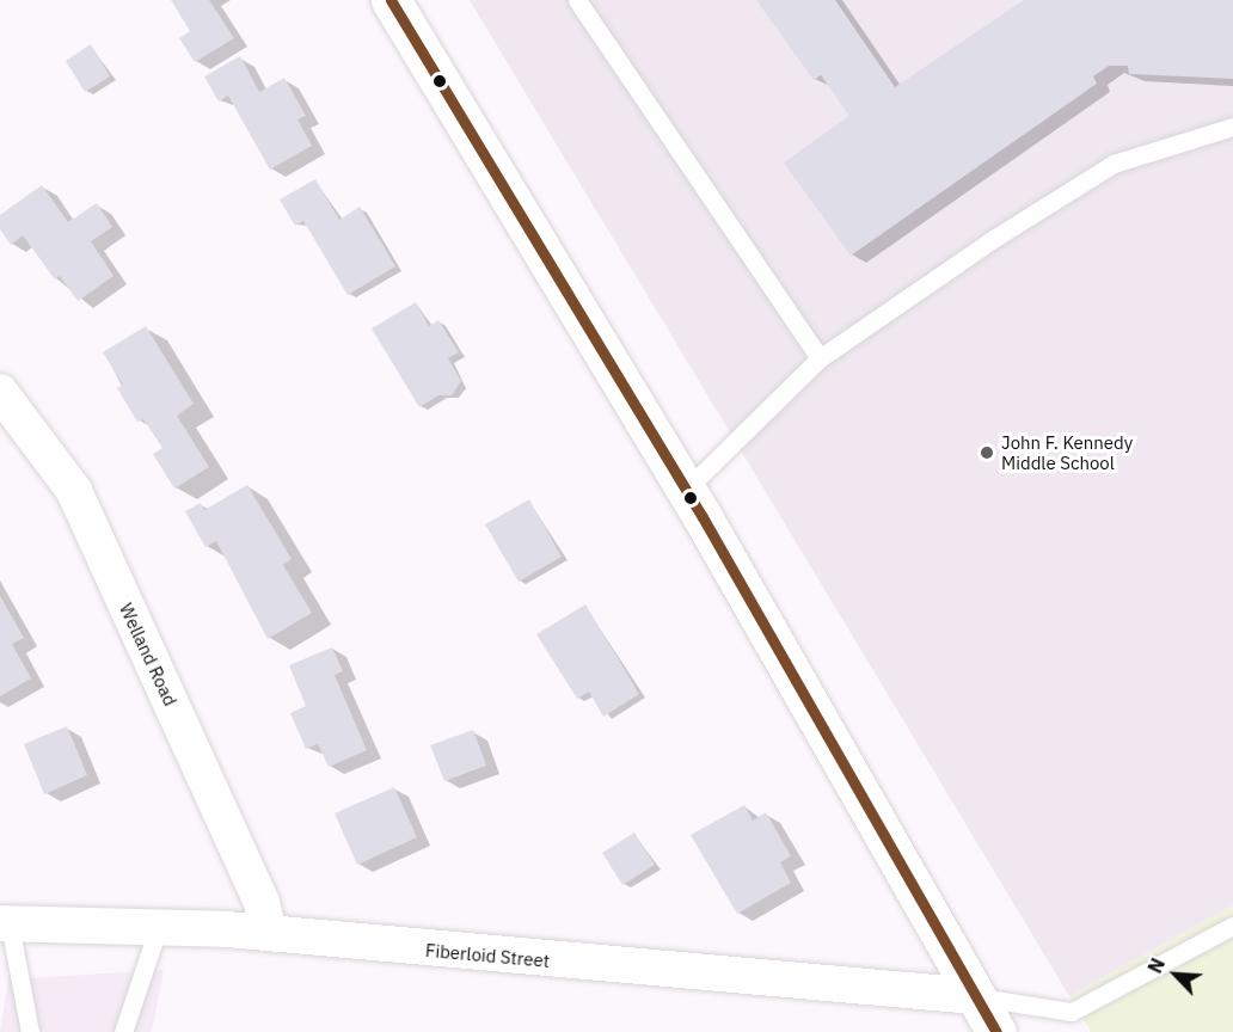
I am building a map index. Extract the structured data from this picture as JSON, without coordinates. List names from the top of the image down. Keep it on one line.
{"streets":{"street":["Welland Road","Fiberloid Street"]},"crossings":[["Welland Road","Fiberloid Street"]],"places":["John F. Kennedy Middle School"],"north":"top left"}
